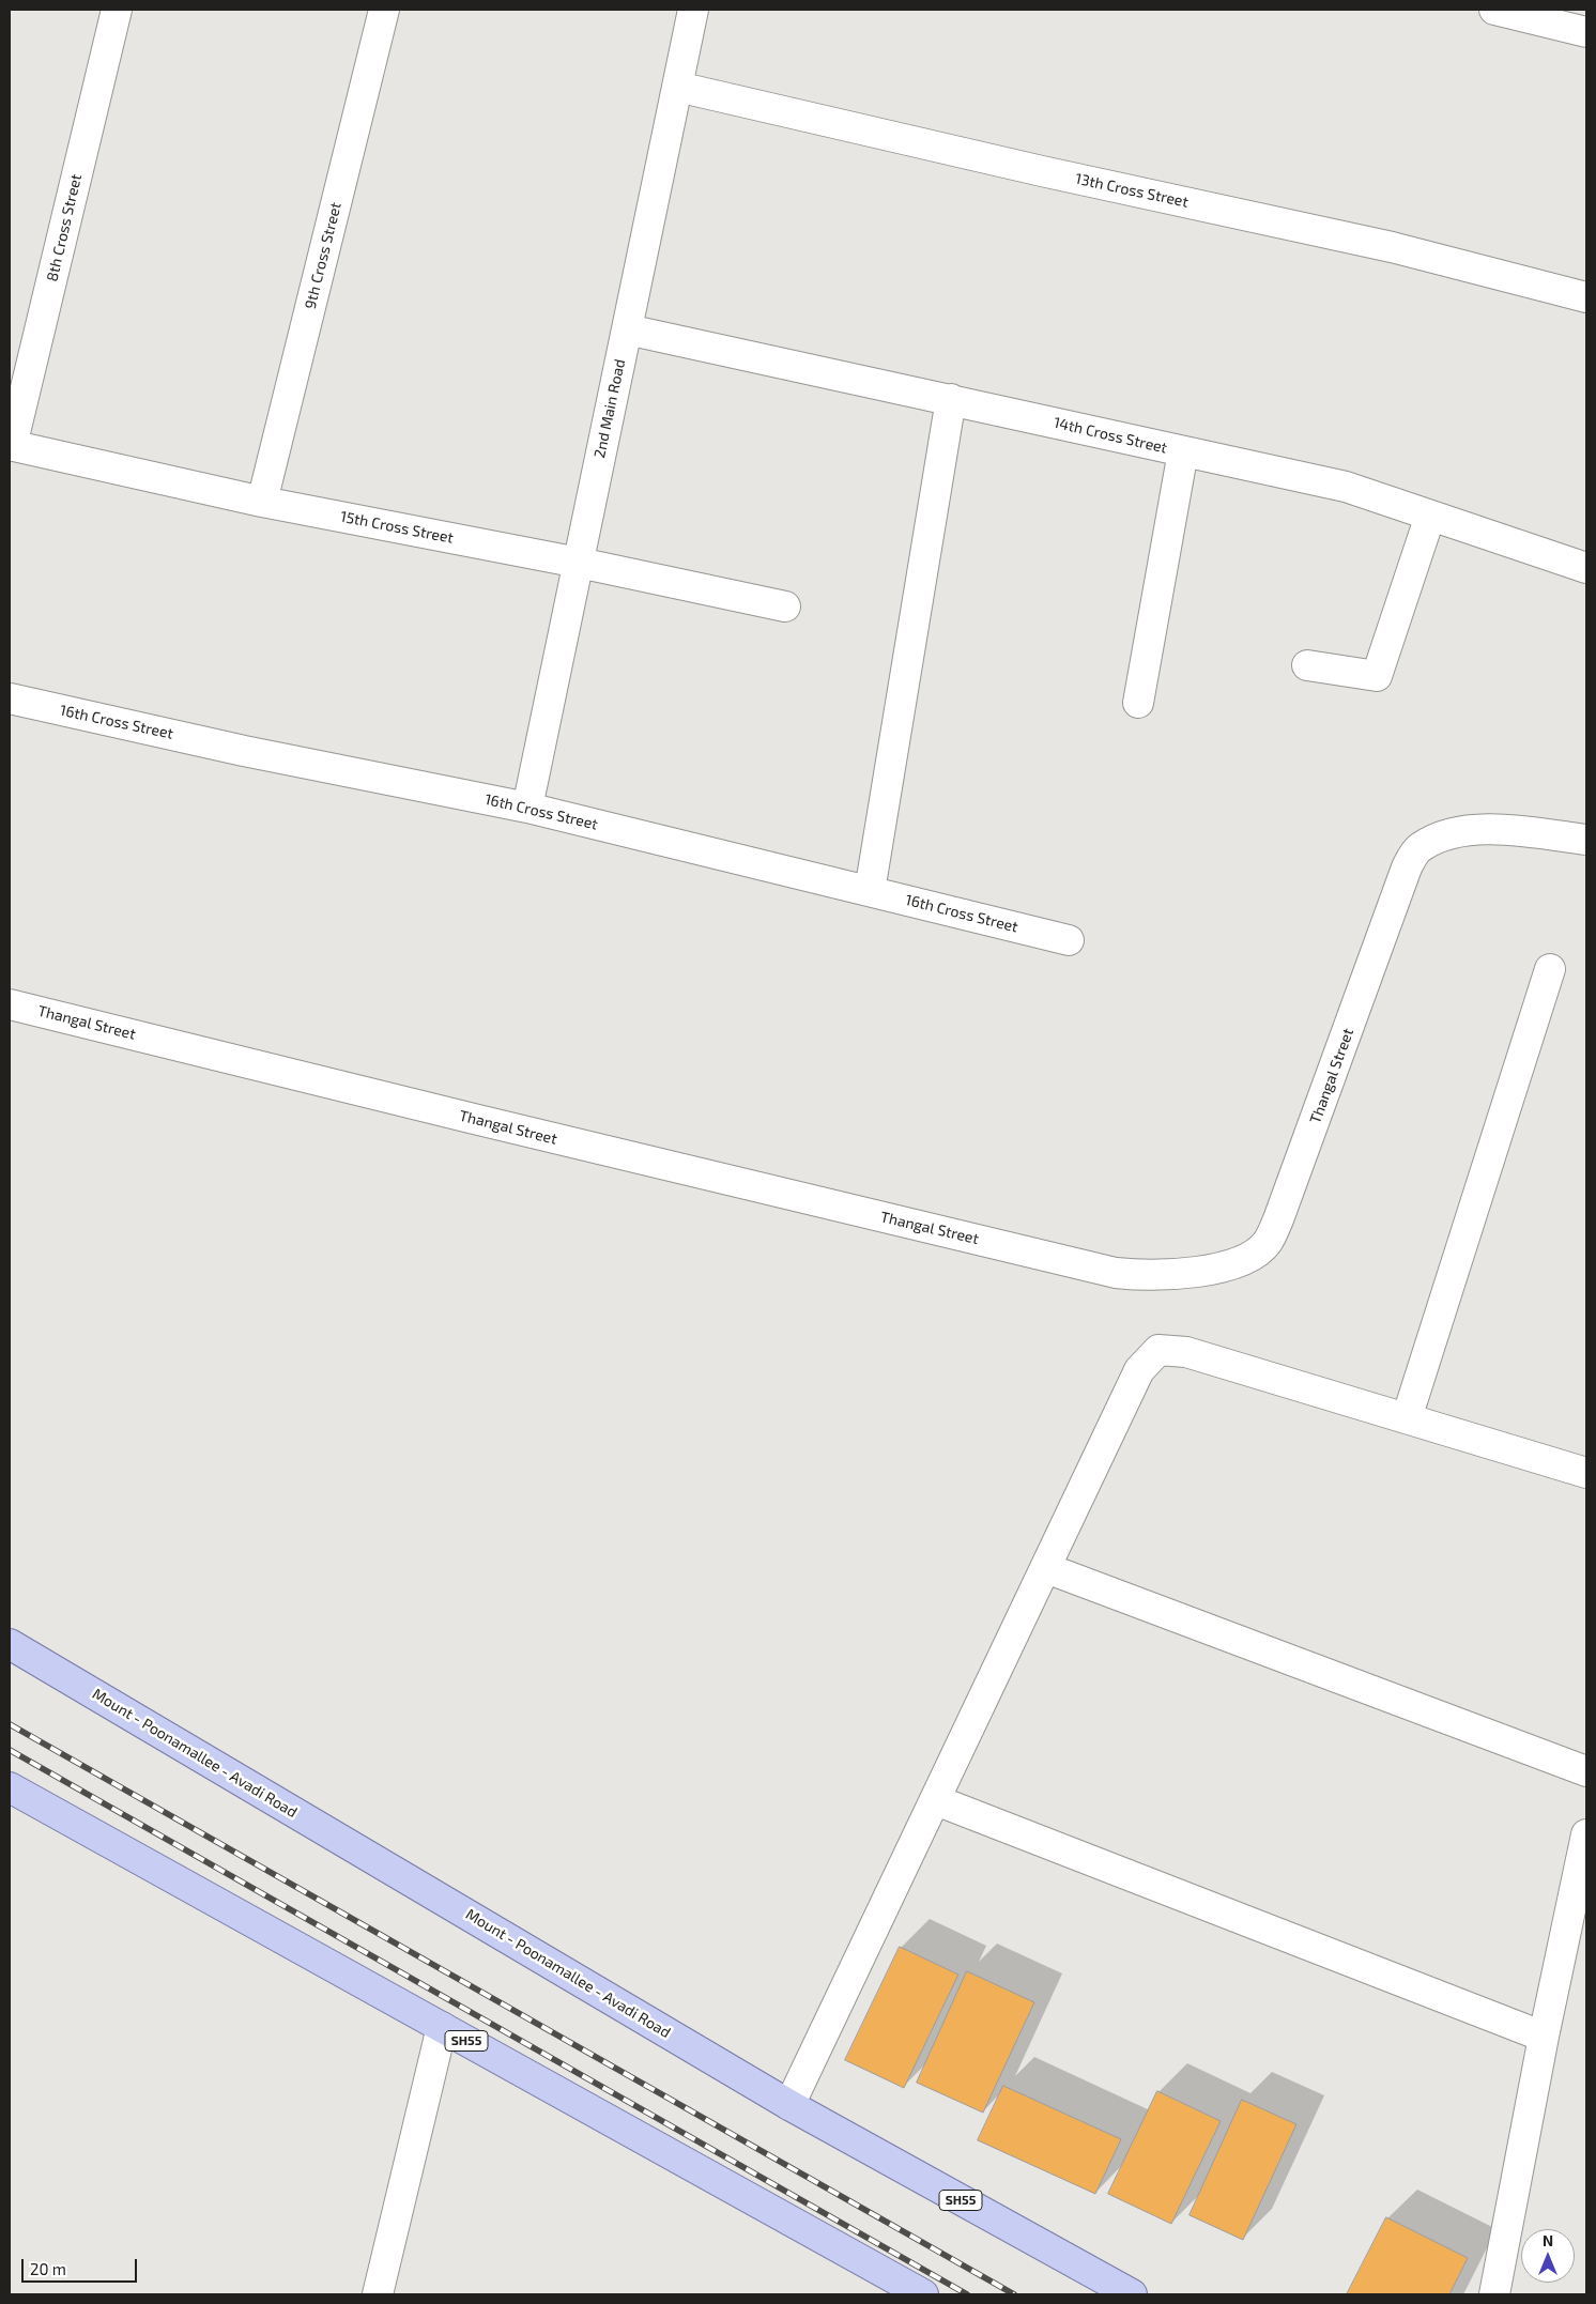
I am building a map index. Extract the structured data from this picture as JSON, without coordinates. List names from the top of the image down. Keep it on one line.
{"streets":{"main road":["Mount - Poonamallee - Avadi Road","SH55"],"street":["13th Cross Street","8th Cross Street","9th Cross Street","2nd Main Road","14th Cross Street","15th Cross Street","16th Cross Street","Thangal Street"]},"crossings":[["13th Cross Street","2nd Main Road"],["8th Cross Street","15th Cross Street"],["9th Cross Street","15th Cross Street"],["2nd Main Road","14th Cross Street"],["2nd Main Road","15th Cross Street"],["2nd Main Road","16th Cross Street"]],"scale_bar":"20 m","north":"top"}
